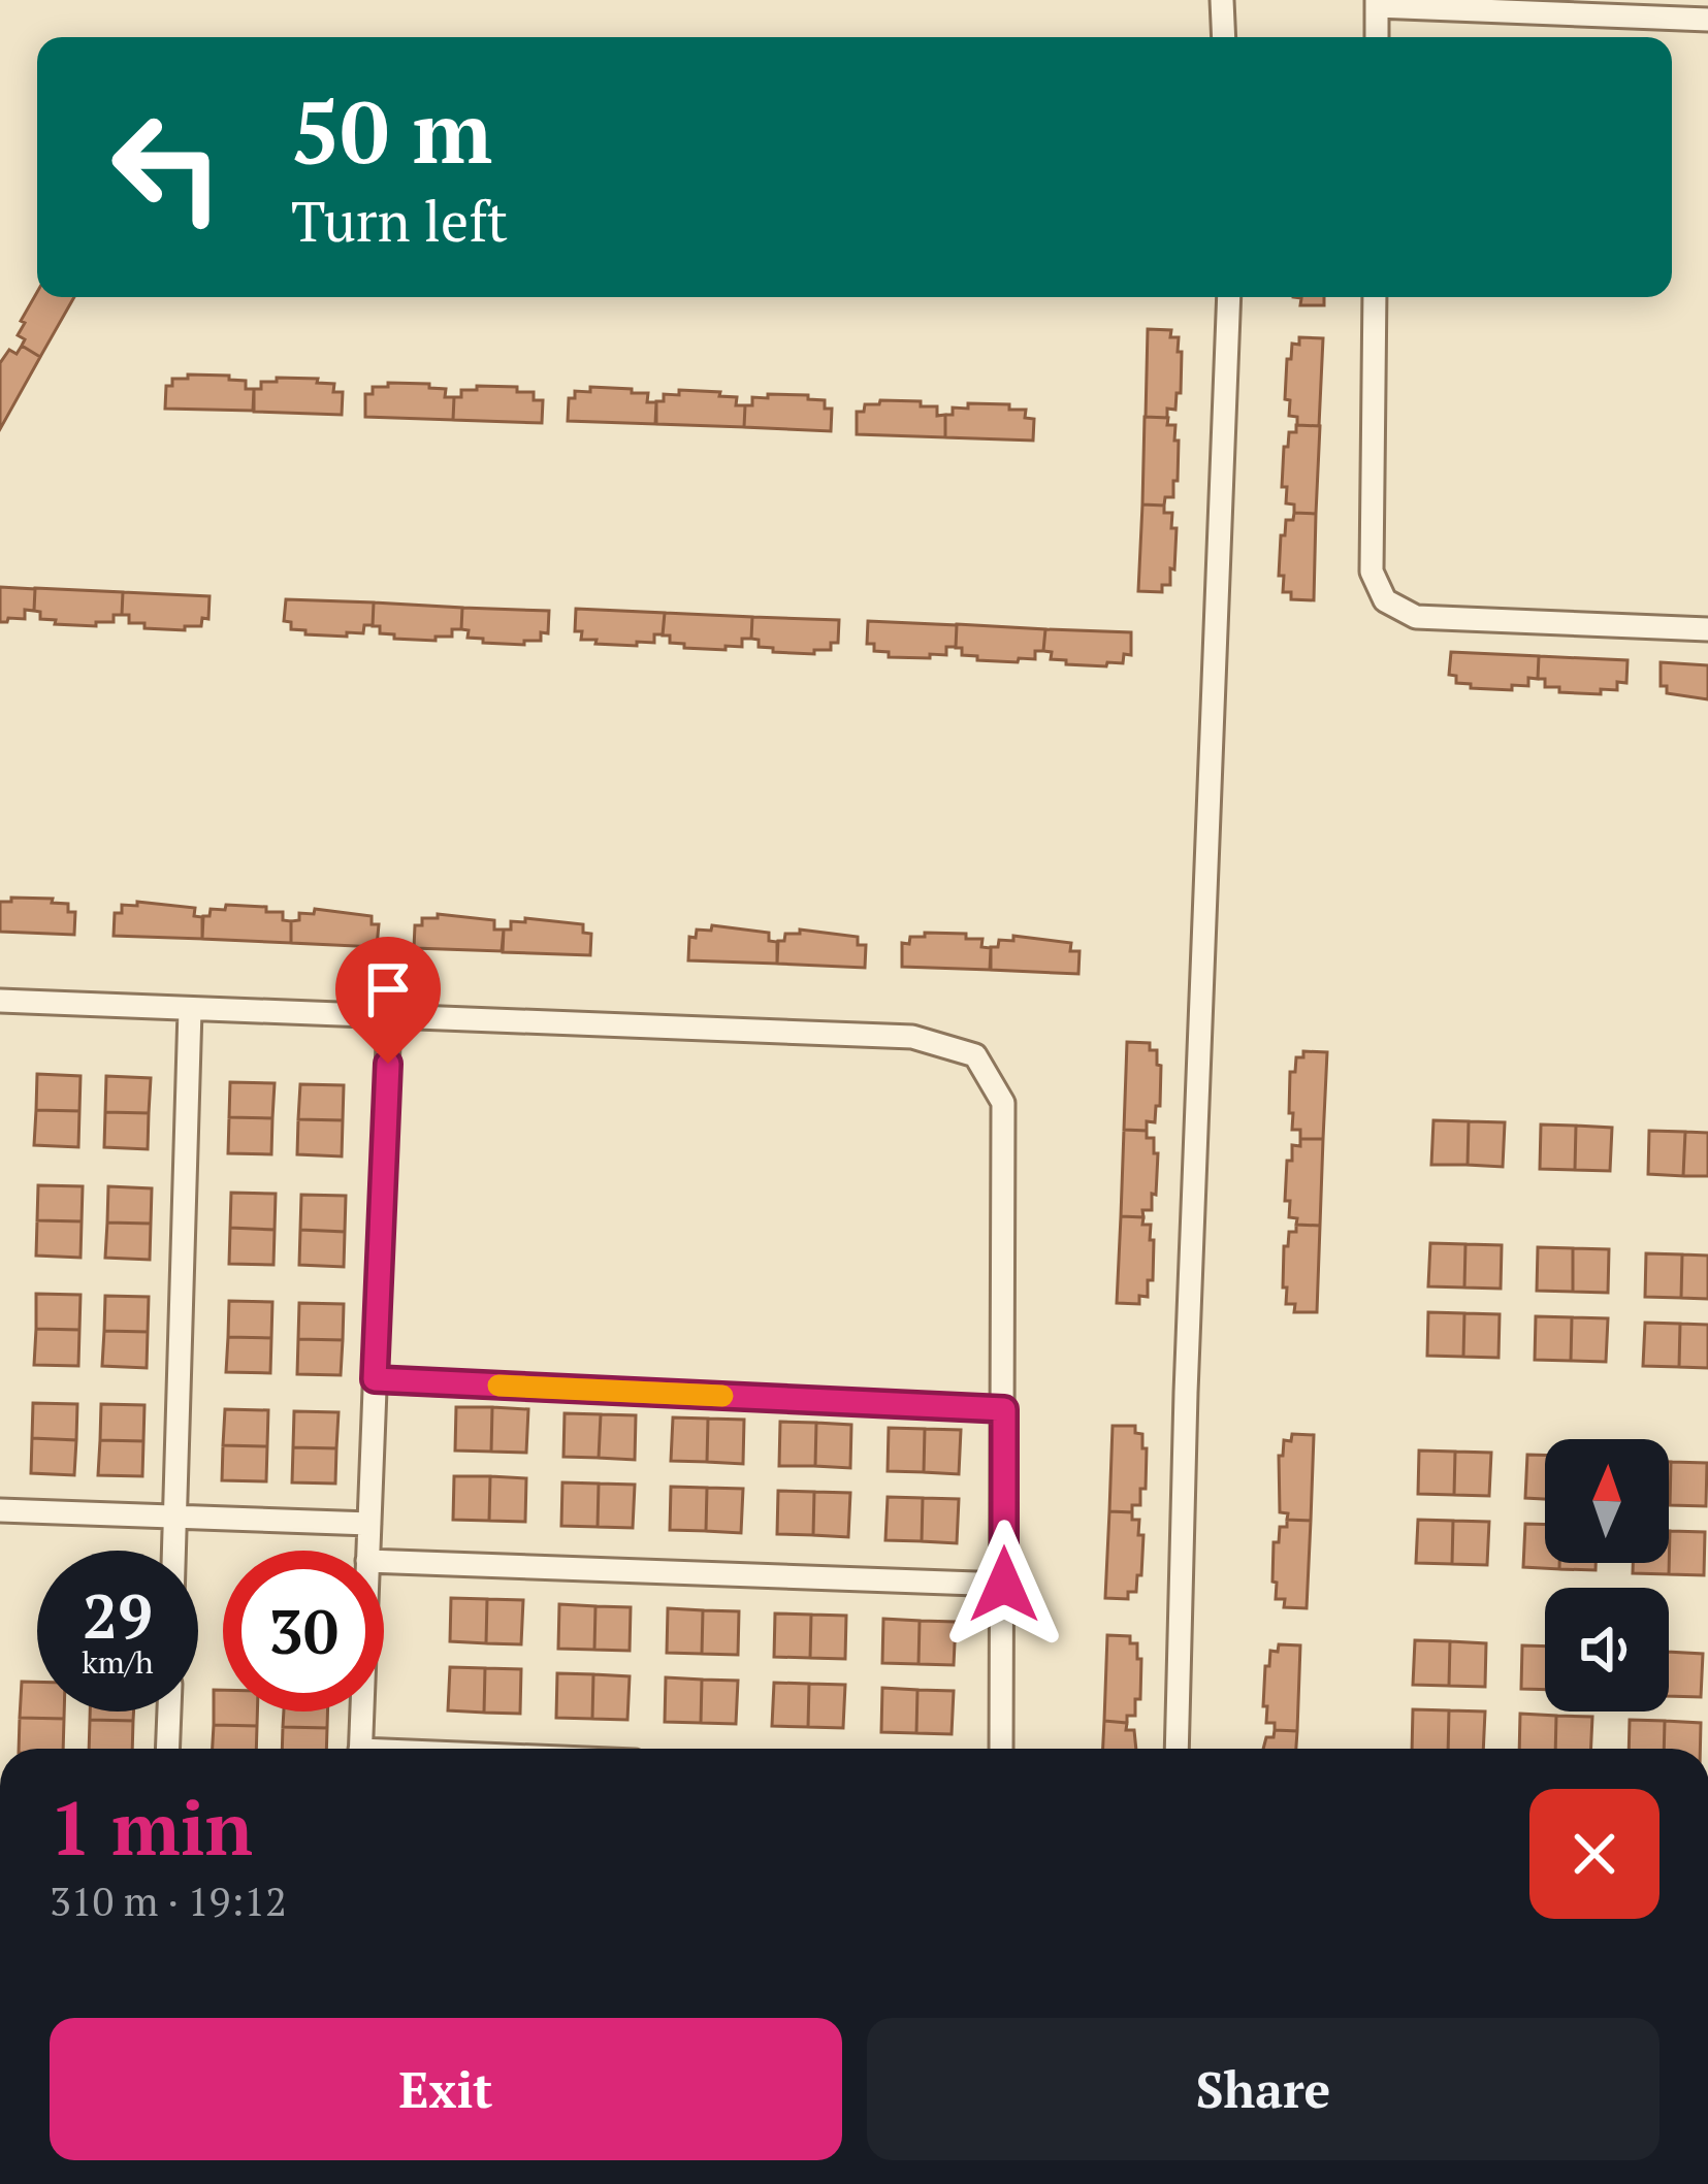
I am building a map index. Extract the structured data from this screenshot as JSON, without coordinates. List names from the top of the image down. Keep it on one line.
{"north":"top","page":{"turn":["50 m","Turn left"],"speed":"29 km/h","limit":"30","heading":["1 min","310 m · 19:12"],"buttons":["Exit","Share"]}}
